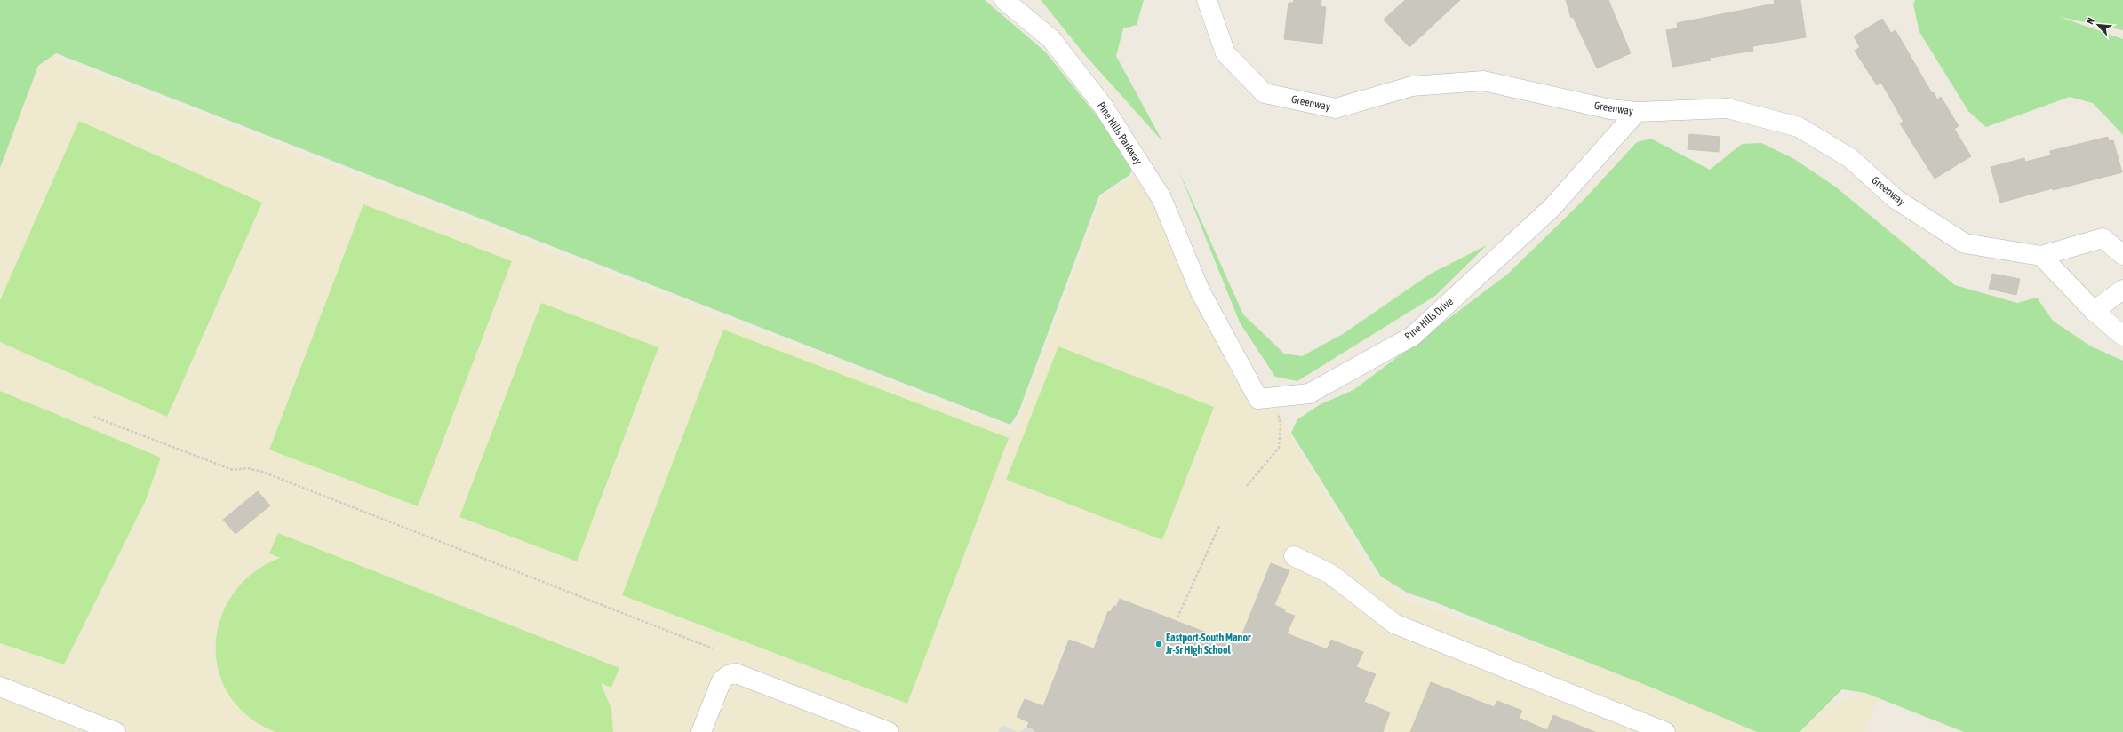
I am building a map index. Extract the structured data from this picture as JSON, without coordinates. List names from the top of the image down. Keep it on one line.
{"streets":{"street":["Greenway","Pine Hills Parkway","Pine Hills Drive"]},"crossings":[["Greenway","Pine Hills Drive"],["Pine Hills Parkway","Pine Hills Drive"]],"places":["Eastport-South Manor Jr-Sr High School"],"north":"top left"}
